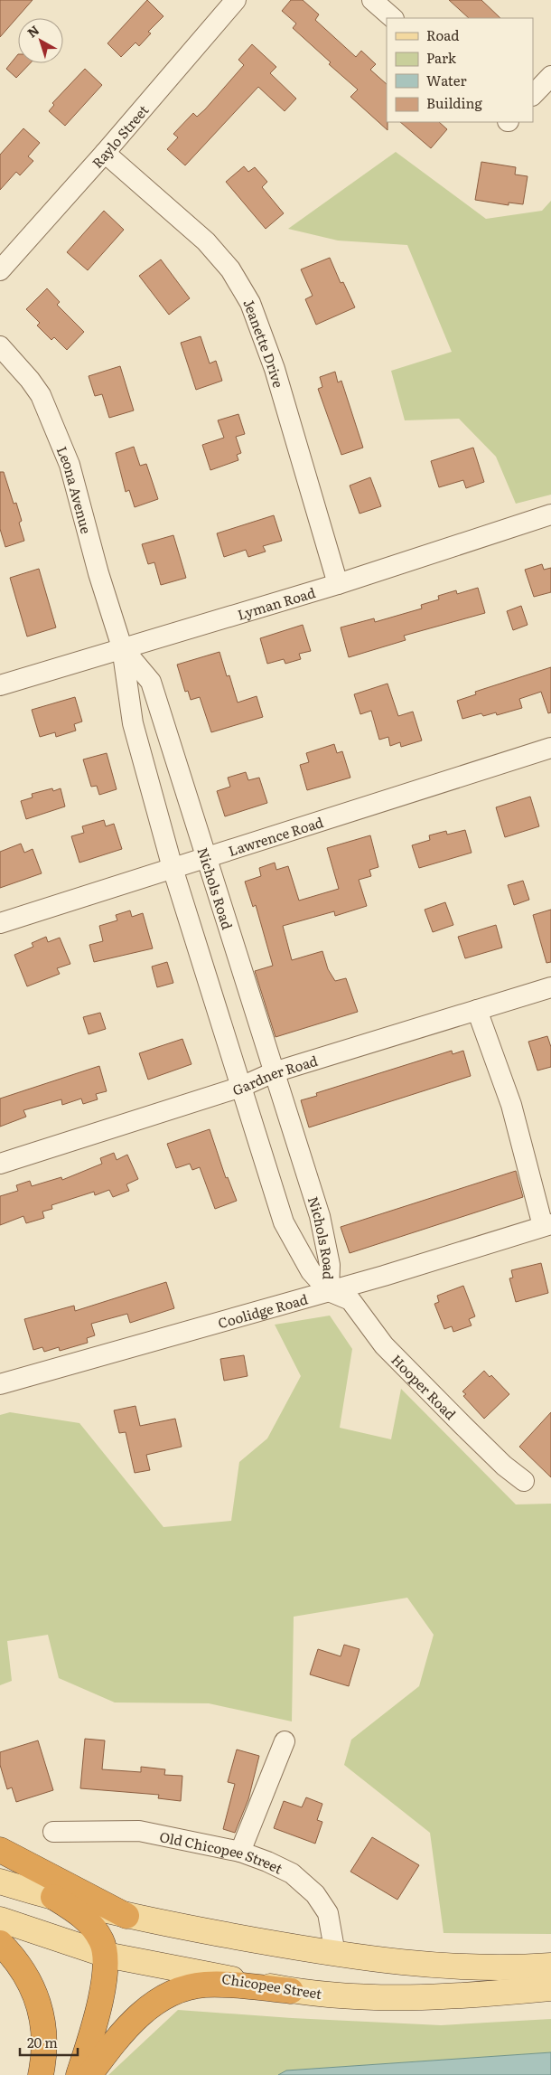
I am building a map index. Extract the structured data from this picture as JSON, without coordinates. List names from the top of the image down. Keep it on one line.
{"streets":{"main road":["Chicopee Street"],"street":["Raylo Street","Jeanette Drive","Leona Avenue","Lyman Road","Lawrence Road","Nichols Road","Gardner Road","Coolidge Road","Hooper Road","Old Chicopee Street"]},"crossings":[["Raylo Street","Jeanette Drive"],["Jeanette Drive","Lyman Road"],["Leona Avenue","Lyman Road"],["Leona Avenue","Nichols Road"],["Lyman Road","Nichols Road"],["Lawrence Road","Nichols Road"],["Nichols Road","Gardner Road"],["Nichols Road","Coolidge Road"],["Nichols Road","Hooper Road"],["Coolidge Road","Hooper Road"]],"legend":["Road","Park","Water","Building"],"scale_bar":"20 m","north":"top left"}
